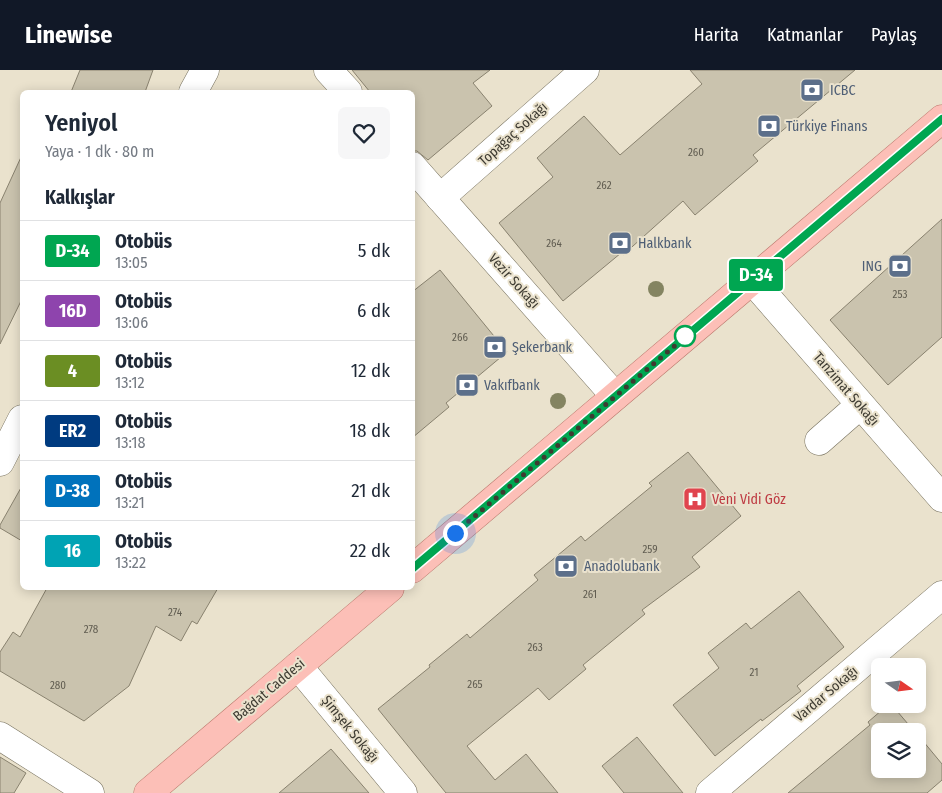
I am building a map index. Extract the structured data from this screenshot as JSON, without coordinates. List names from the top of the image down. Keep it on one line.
{"streets":{"main road":["Bağdat Caddesi"],"street":["Topağaç Sokağı","Vezir Sokağı","Tanzimat Sokağı","Vardar Sokağı","Şimşek Sokağı"]},"crossings":[["Topağaç Sokağı","Vezir Sokağı"],["Bağdat Caddesi","Şimşek Sokağı"]],"places":{"bank":["ICBC","Türkiye Finans","Halkbank","ING","Şekerbank","Vakıfbank","Anadolubank"],"hospital":["Veni Vidi Göz"]},"lines":["bus line D-34"],"house_numbers":["260","262","264","253","266","259","261","274","278","263","21","265","280"],"north":"right","page":{"header":"Linewise","nav":["Harita","Katmanlar","Paylaş"],"on_map":"D-34","heading":[["Yeniyol","Yaya · 1 dk · 80 m"],"Kalkışlar"],"list":[{"mark":"D-34","name":"Otobüs","note":"13:05","value":"5 dk"},{"mark":"16D","name":"Otobüs","note":"13:06","value":"6 dk"},{"mark":"4","name":"Otobüs","note":"13:12","value":"12 dk"},{"mark":"ER2","name":"Otobüs","note":"13:18","value":"18 dk"},{"mark":"D-38","name":"Otobüs","note":"13:21","value":"21 dk"},{"mark":"16","name":"Otobüs","note":"13:22","value":"22 dk"}]}}
